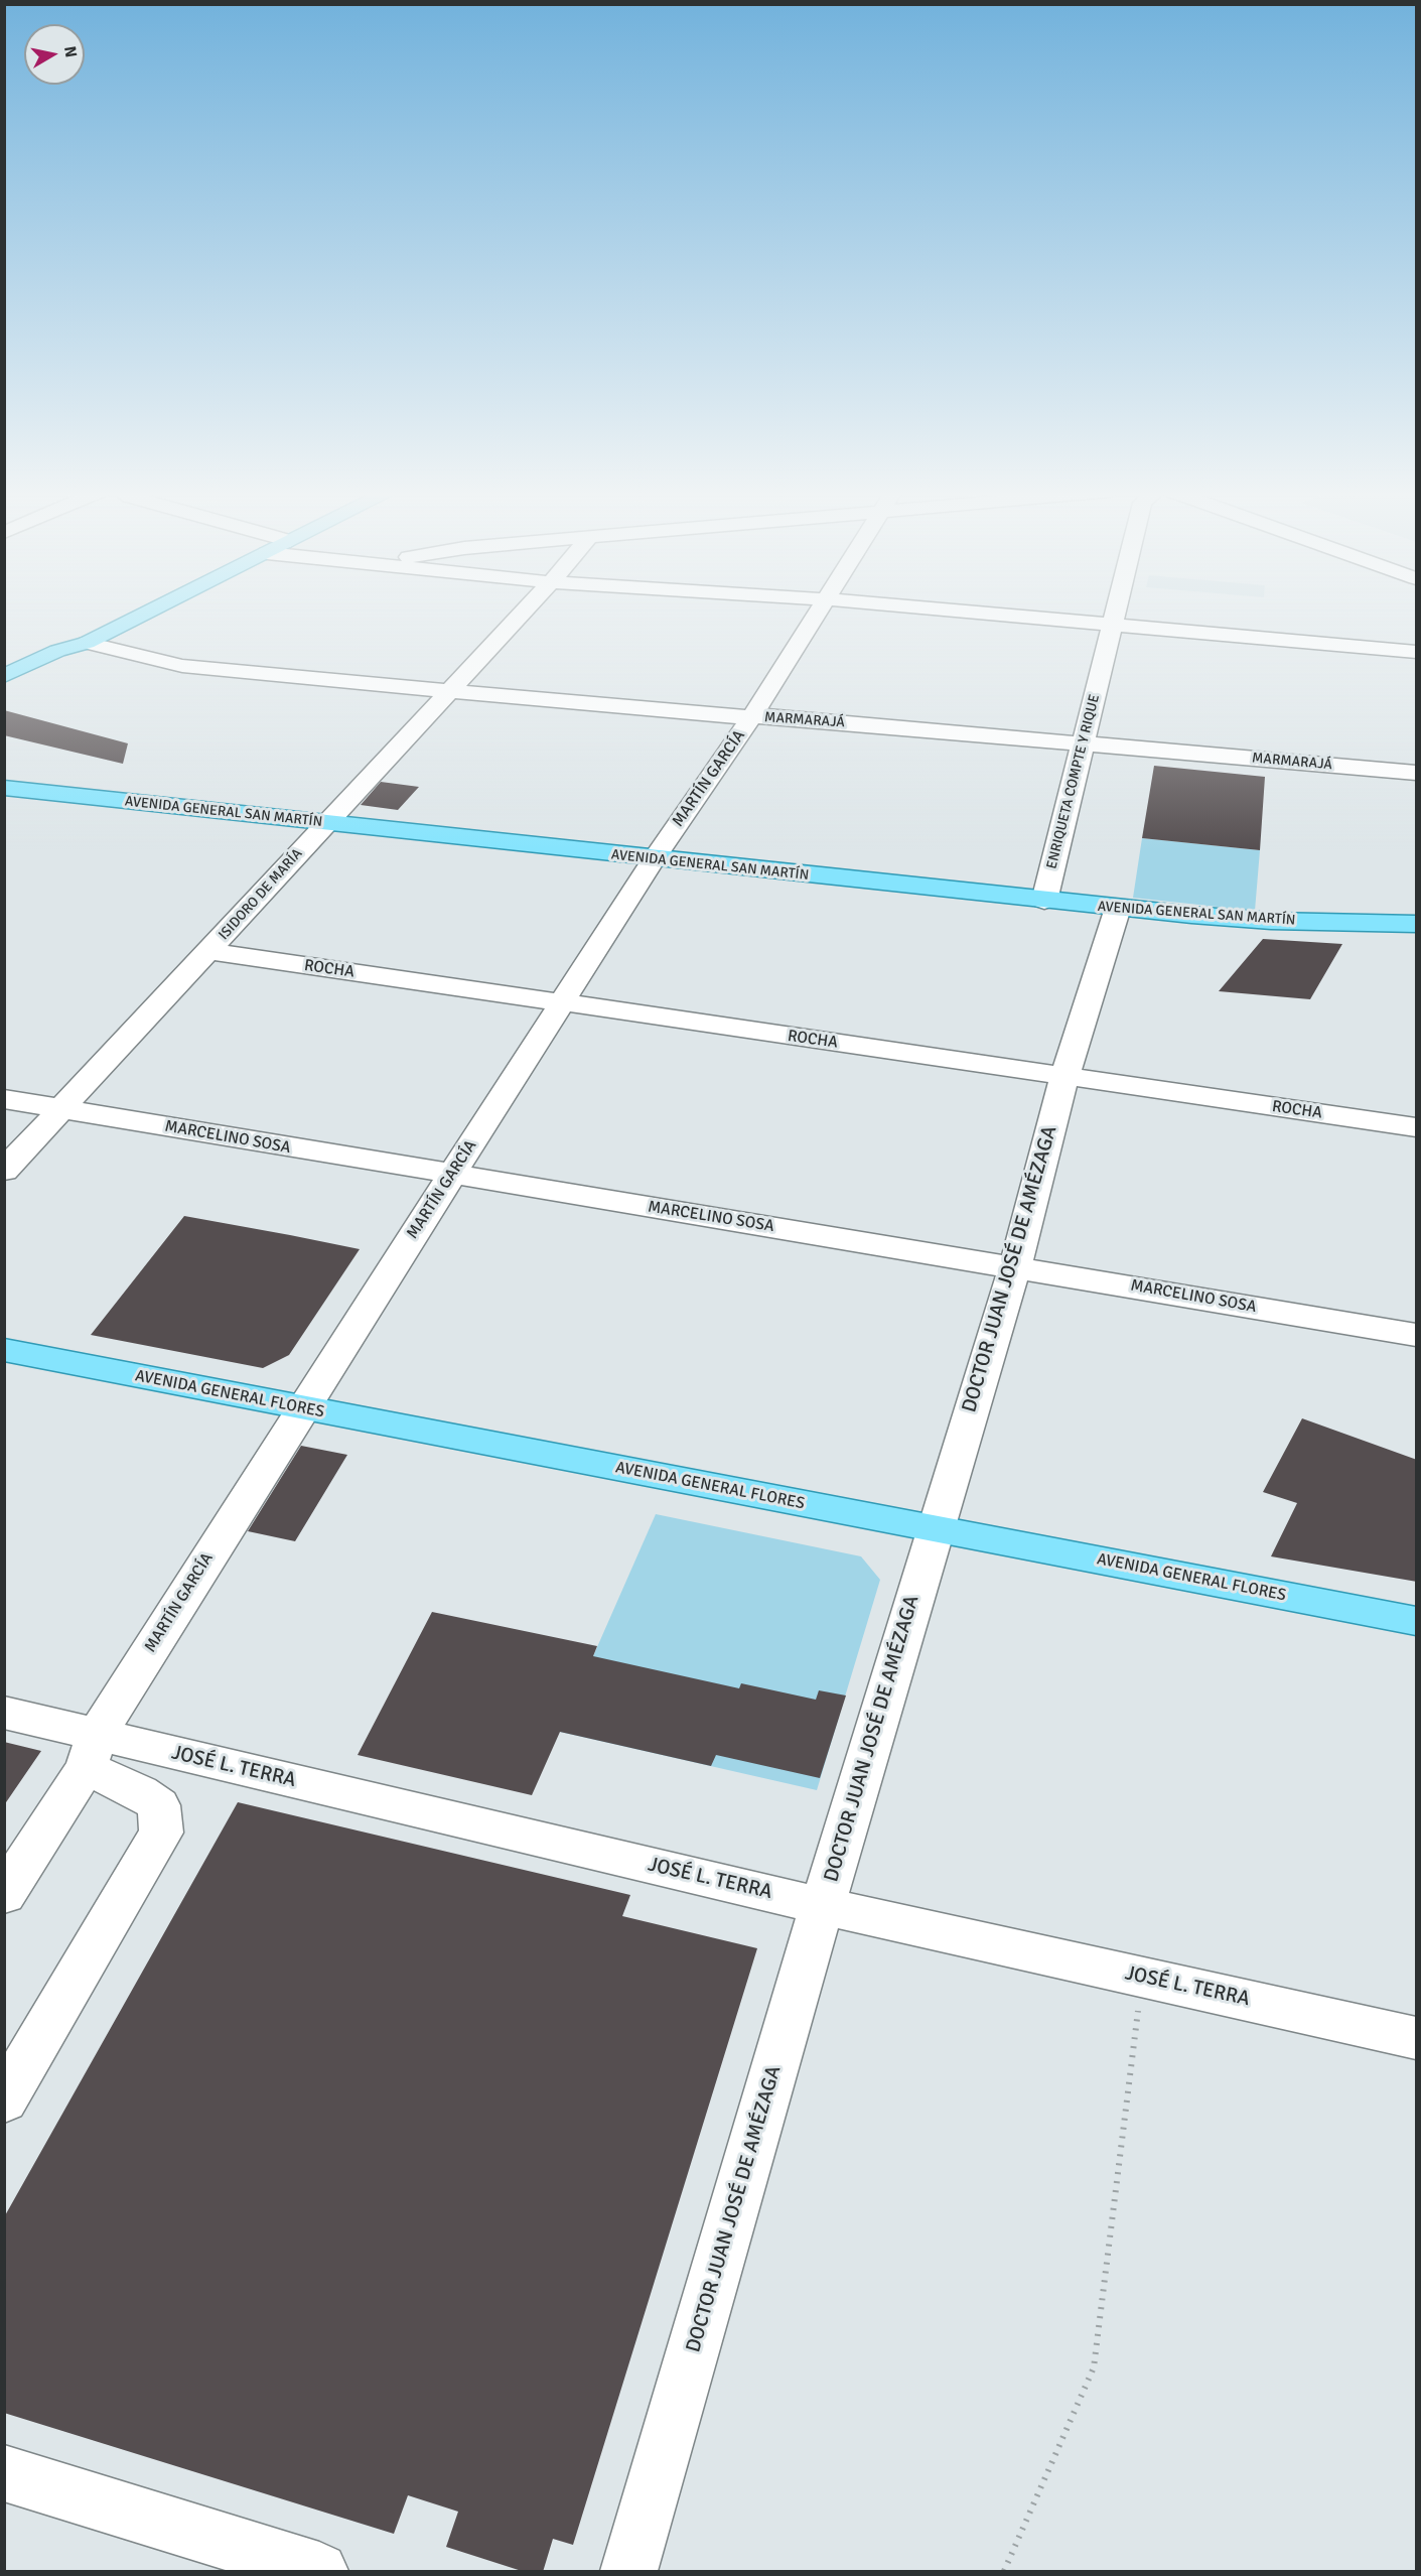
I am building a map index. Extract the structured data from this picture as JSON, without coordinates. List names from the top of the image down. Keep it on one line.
{"streets":{"main road":["AVENIDA GENERAL SAN MARTÍN","AVENIDA GENERAL FLORES"],"street":["MARMARAJÁ","MARTÍN GARCÍA","ENRIQUETA COMPTE Y RIQUE","ISIDORO DE MARÍA","ROCHA","MARCELINO SOSA","DOCTOR JUAN JOSÉ DE AMÉZAGA","JOSÉ L. TERRA"]},"crossings":[["MARMARAJÁ","MARTÍN GARCÍA"],["MARMARAJÁ","ENRIQUETA COMPTE Y RIQUE"],["MARMARAJÁ","ISIDORO DE MARÍA"],["MARTÍN GARCÍA","AVENIDA GENERAL SAN MARTÍN"],["MARTÍN GARCÍA","ROCHA"],["MARTÍN GARCÍA","MARCELINO SOSA"],["MARTÍN GARCÍA","AVENIDA GENERAL FLORES"],["MARTÍN GARCÍA","JOSÉ L. TERRA"],["ENRIQUETA COMPTE Y RIQUE","AVENIDA GENERAL SAN MARTÍN"],["AVENIDA GENERAL SAN MARTÍN","ISIDORO DE MARÍA"],["AVENIDA GENERAL SAN MARTÍN","DOCTOR JUAN JOSÉ DE AMÉZAGA"],["ISIDORO DE MARÍA","ROCHA"],["ISIDORO DE MARÍA","MARCELINO SOSA"],["ROCHA","DOCTOR JUAN JOSÉ DE AMÉZAGA"],["MARCELINO SOSA","DOCTOR JUAN JOSÉ DE AMÉZAGA"],["DOCTOR JUAN JOSÉ DE AMÉZAGA","AVENIDA GENERAL FLORES"],["DOCTOR JUAN JOSÉ DE AMÉZAGA","JOSÉ L. TERRA"]],"north":"right"}
